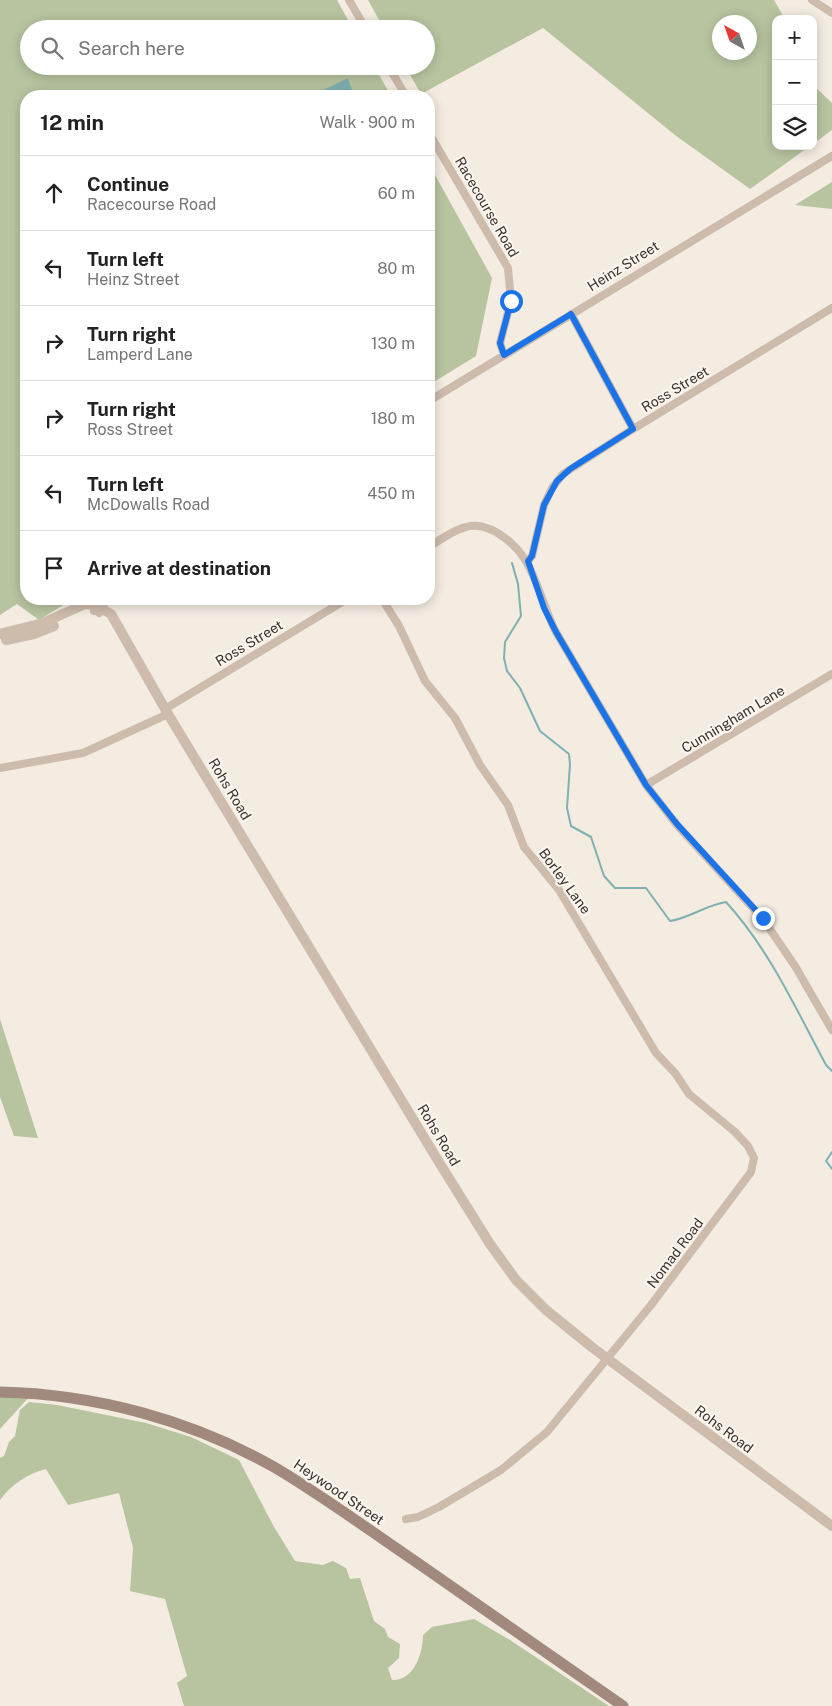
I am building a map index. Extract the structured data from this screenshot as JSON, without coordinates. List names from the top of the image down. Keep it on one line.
{"streets":{"main road":["Heywood Street"],"street":["Racecourse Road","Heinz Street","Ross Street","Cunningham Lane","Rohs Road","Borley Lane","Nomad Road"]},"crossings":[["Racecourse Road","Heinz Street"],["Ross Street","Rohs Road"],["Rohs Road","Nomad Road"],["Rohs Road","Heywood Street"],["Borley Lane","Nomad Road"],["Nomad Road","Heywood Street"]],"north":"top left","page":{"map_buttons":["+","−"],"search":"Search here","heading":["12 min","Walk · 900 m"],"list":[["Continue","Racecourse Road","60 m"],["Turn left","Heinz Street","80 m"],["Turn right","Lamperd Lane","130 m"],["Turn right","Ross Street","180 m"],["Turn left","McDowalls Road","450 m"],"Arrive at destination"]}}
